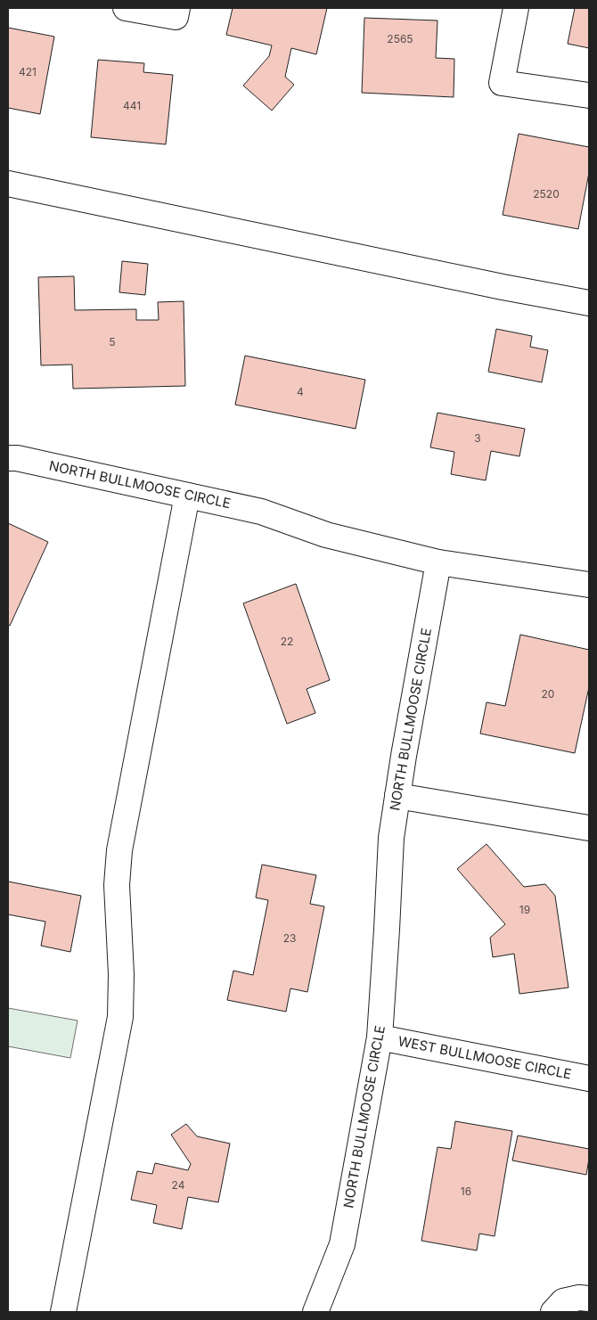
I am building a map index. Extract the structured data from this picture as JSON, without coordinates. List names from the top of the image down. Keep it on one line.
{"streets":{"street":["NORTH BULLMOOSE CIRCLE","WEST BULLMOOSE CIRCLE"]},"crossings":[["NORTH BULLMOOSE CIRCLE","WEST BULLMOOSE CIRCLE"]],"house_numbers":["2565","421","441","2520","5","4","3","22","20","19","23","24","16"]}
